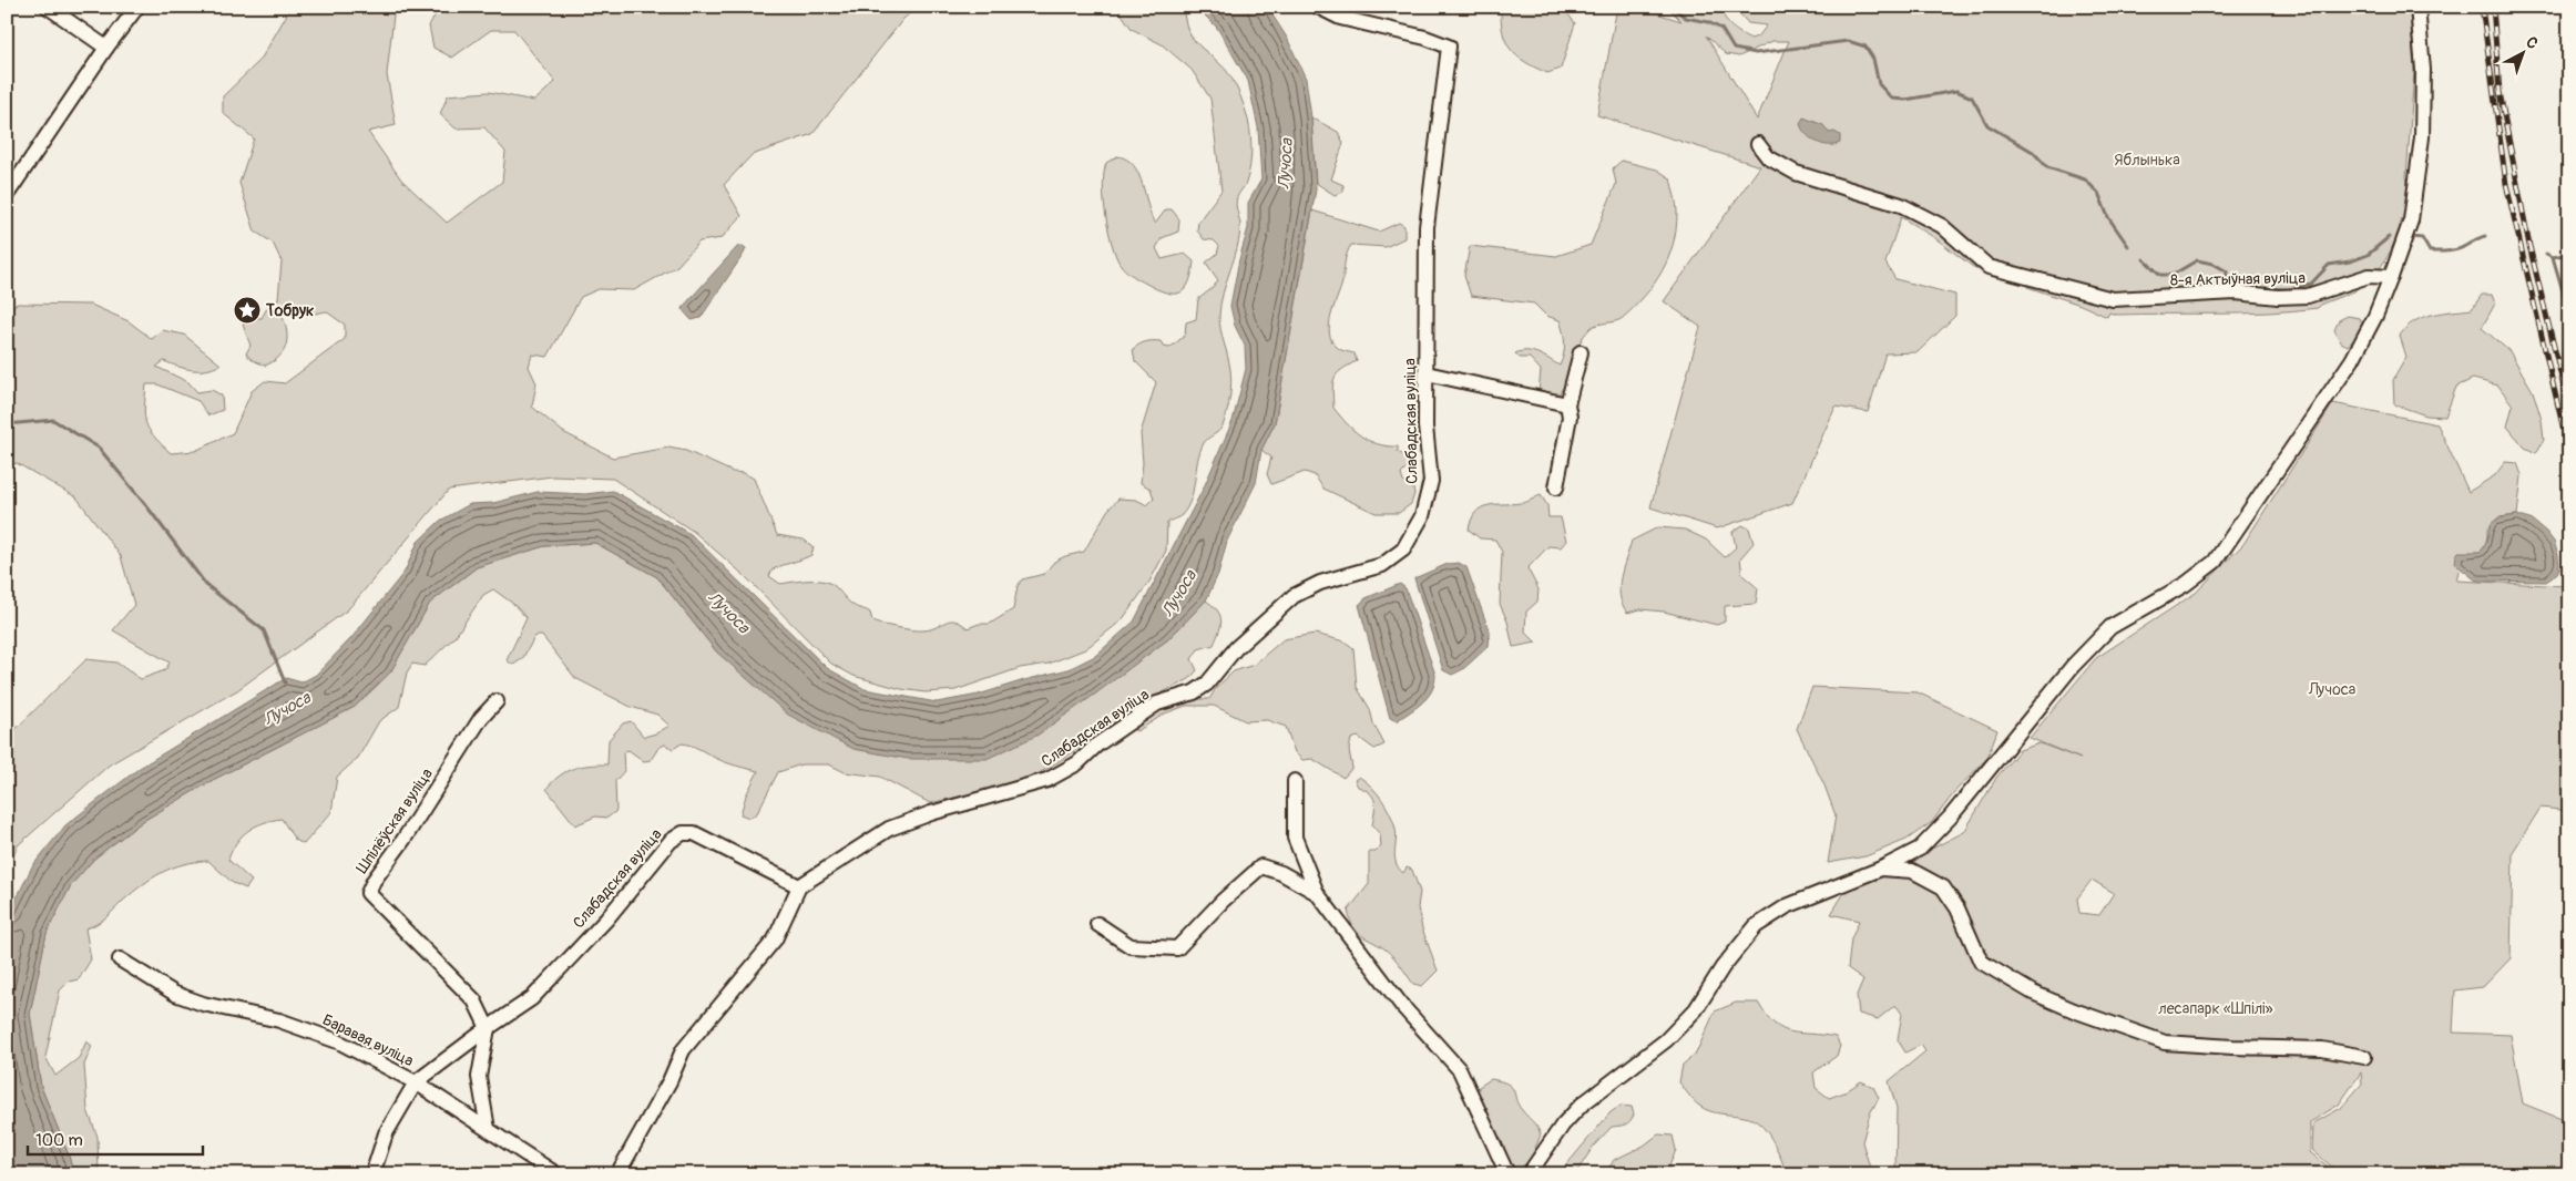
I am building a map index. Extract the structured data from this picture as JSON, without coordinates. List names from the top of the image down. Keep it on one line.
{"streets":{"street":["8-я Актыўная вуліца","Слабадская вуліца","Шпілёўская вуліца","Баравая вуліца"]},"crossings":[["Слабадская вуліца","Шпілёўская вуліца"],["Слабадская вуліца","Баравая вуліца"]],"water":["Лучоса"],"parks":["Яблынька","Лучоса","лесапарк «Шпілі»"],"places":{"place":["Тобрук"]},"scale_bar":"100 m","north":"top right"}
